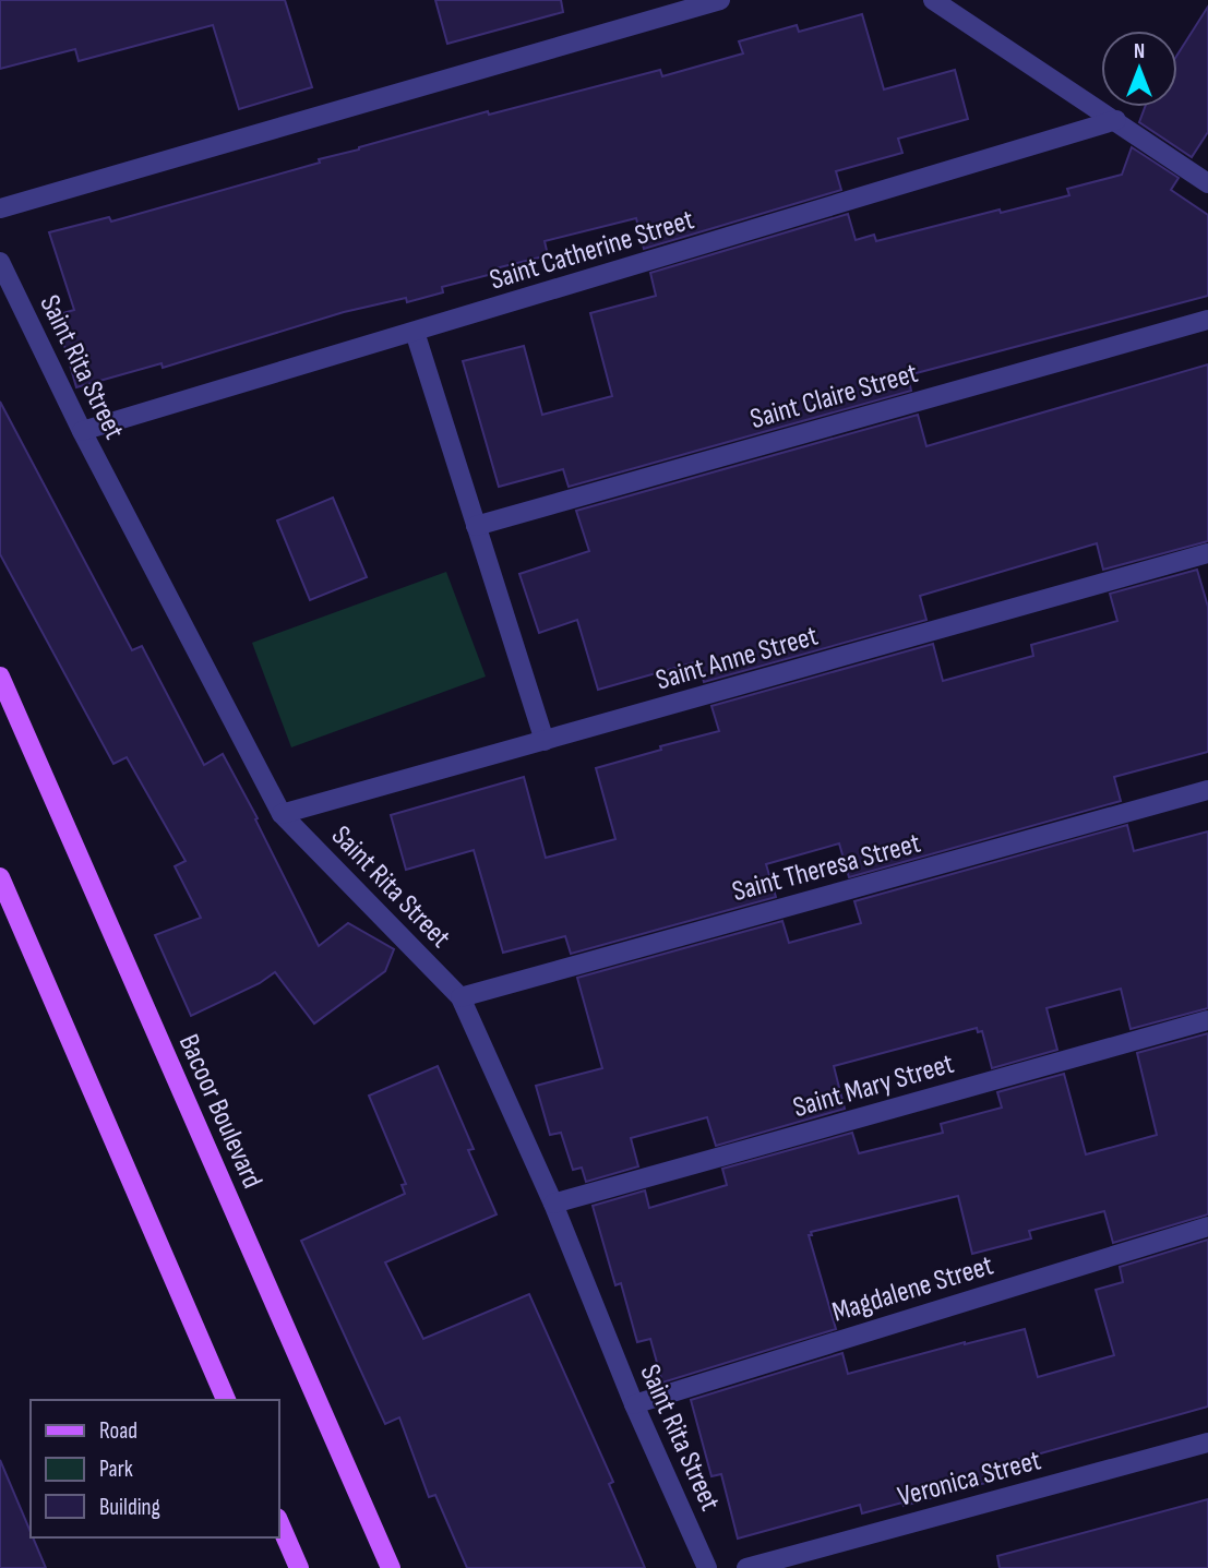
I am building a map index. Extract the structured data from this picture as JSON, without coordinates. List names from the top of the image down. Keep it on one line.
{"streets":{"main road":["Bacoor Boulevard"],"street":["Saint Catherine Street","Saint Rita Street","Saint Claire Street","Saint Anne Street","Saint Theresa Street","Saint Mary Street","Magdalene Street","Veronica Street"]},"crossings":[["Saint Catherine Street","Saint Rita Street"],["Saint Rita Street","Saint Anne Street"],["Saint Rita Street","Saint Theresa Street"],["Saint Rita Street","Saint Mary Street"],["Saint Rita Street","Magdalene Street"]],"legend":["Road","Park","Building"],"north":"top"}
